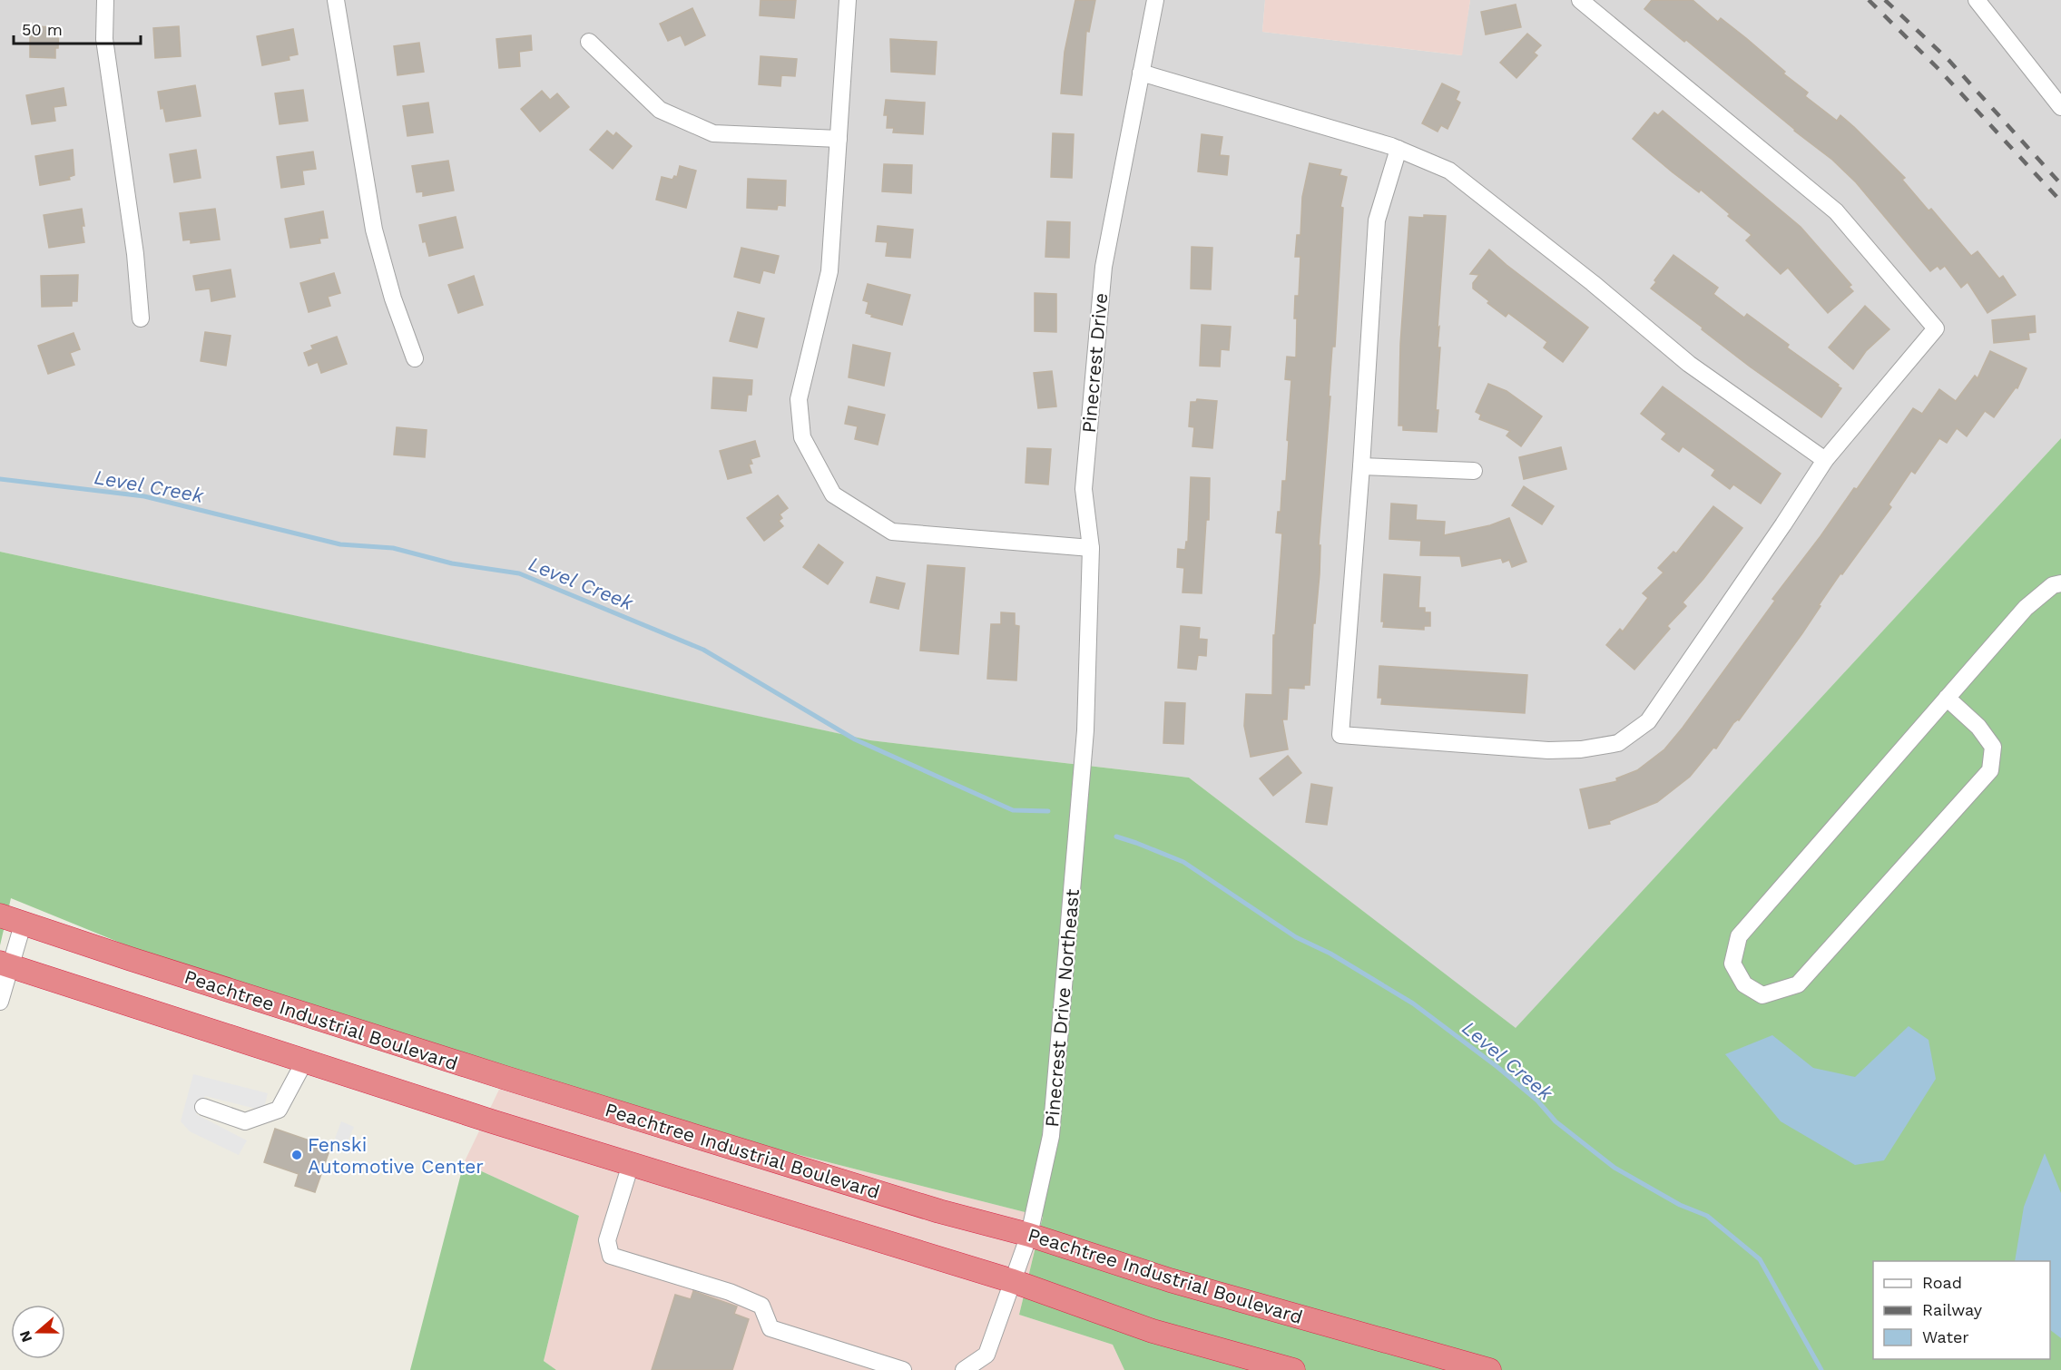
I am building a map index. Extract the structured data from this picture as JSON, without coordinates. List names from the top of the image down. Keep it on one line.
{"streets":{"highway":["Peachtree Industrial Boulevard"],"street":["Pinecrest Drive","Pinecrest Drive Northeast"]},"crossings":[["Pinecrest Drive","Pinecrest Drive Northeast"],["Pinecrest Drive Northeast","Peachtree Industrial Boulevard"]],"water":["Level Creek"],"places":["Fenski Automotive Center"],"legend":["Road","Railway","Water"],"scale_bar":"50 m","north":"left"}
